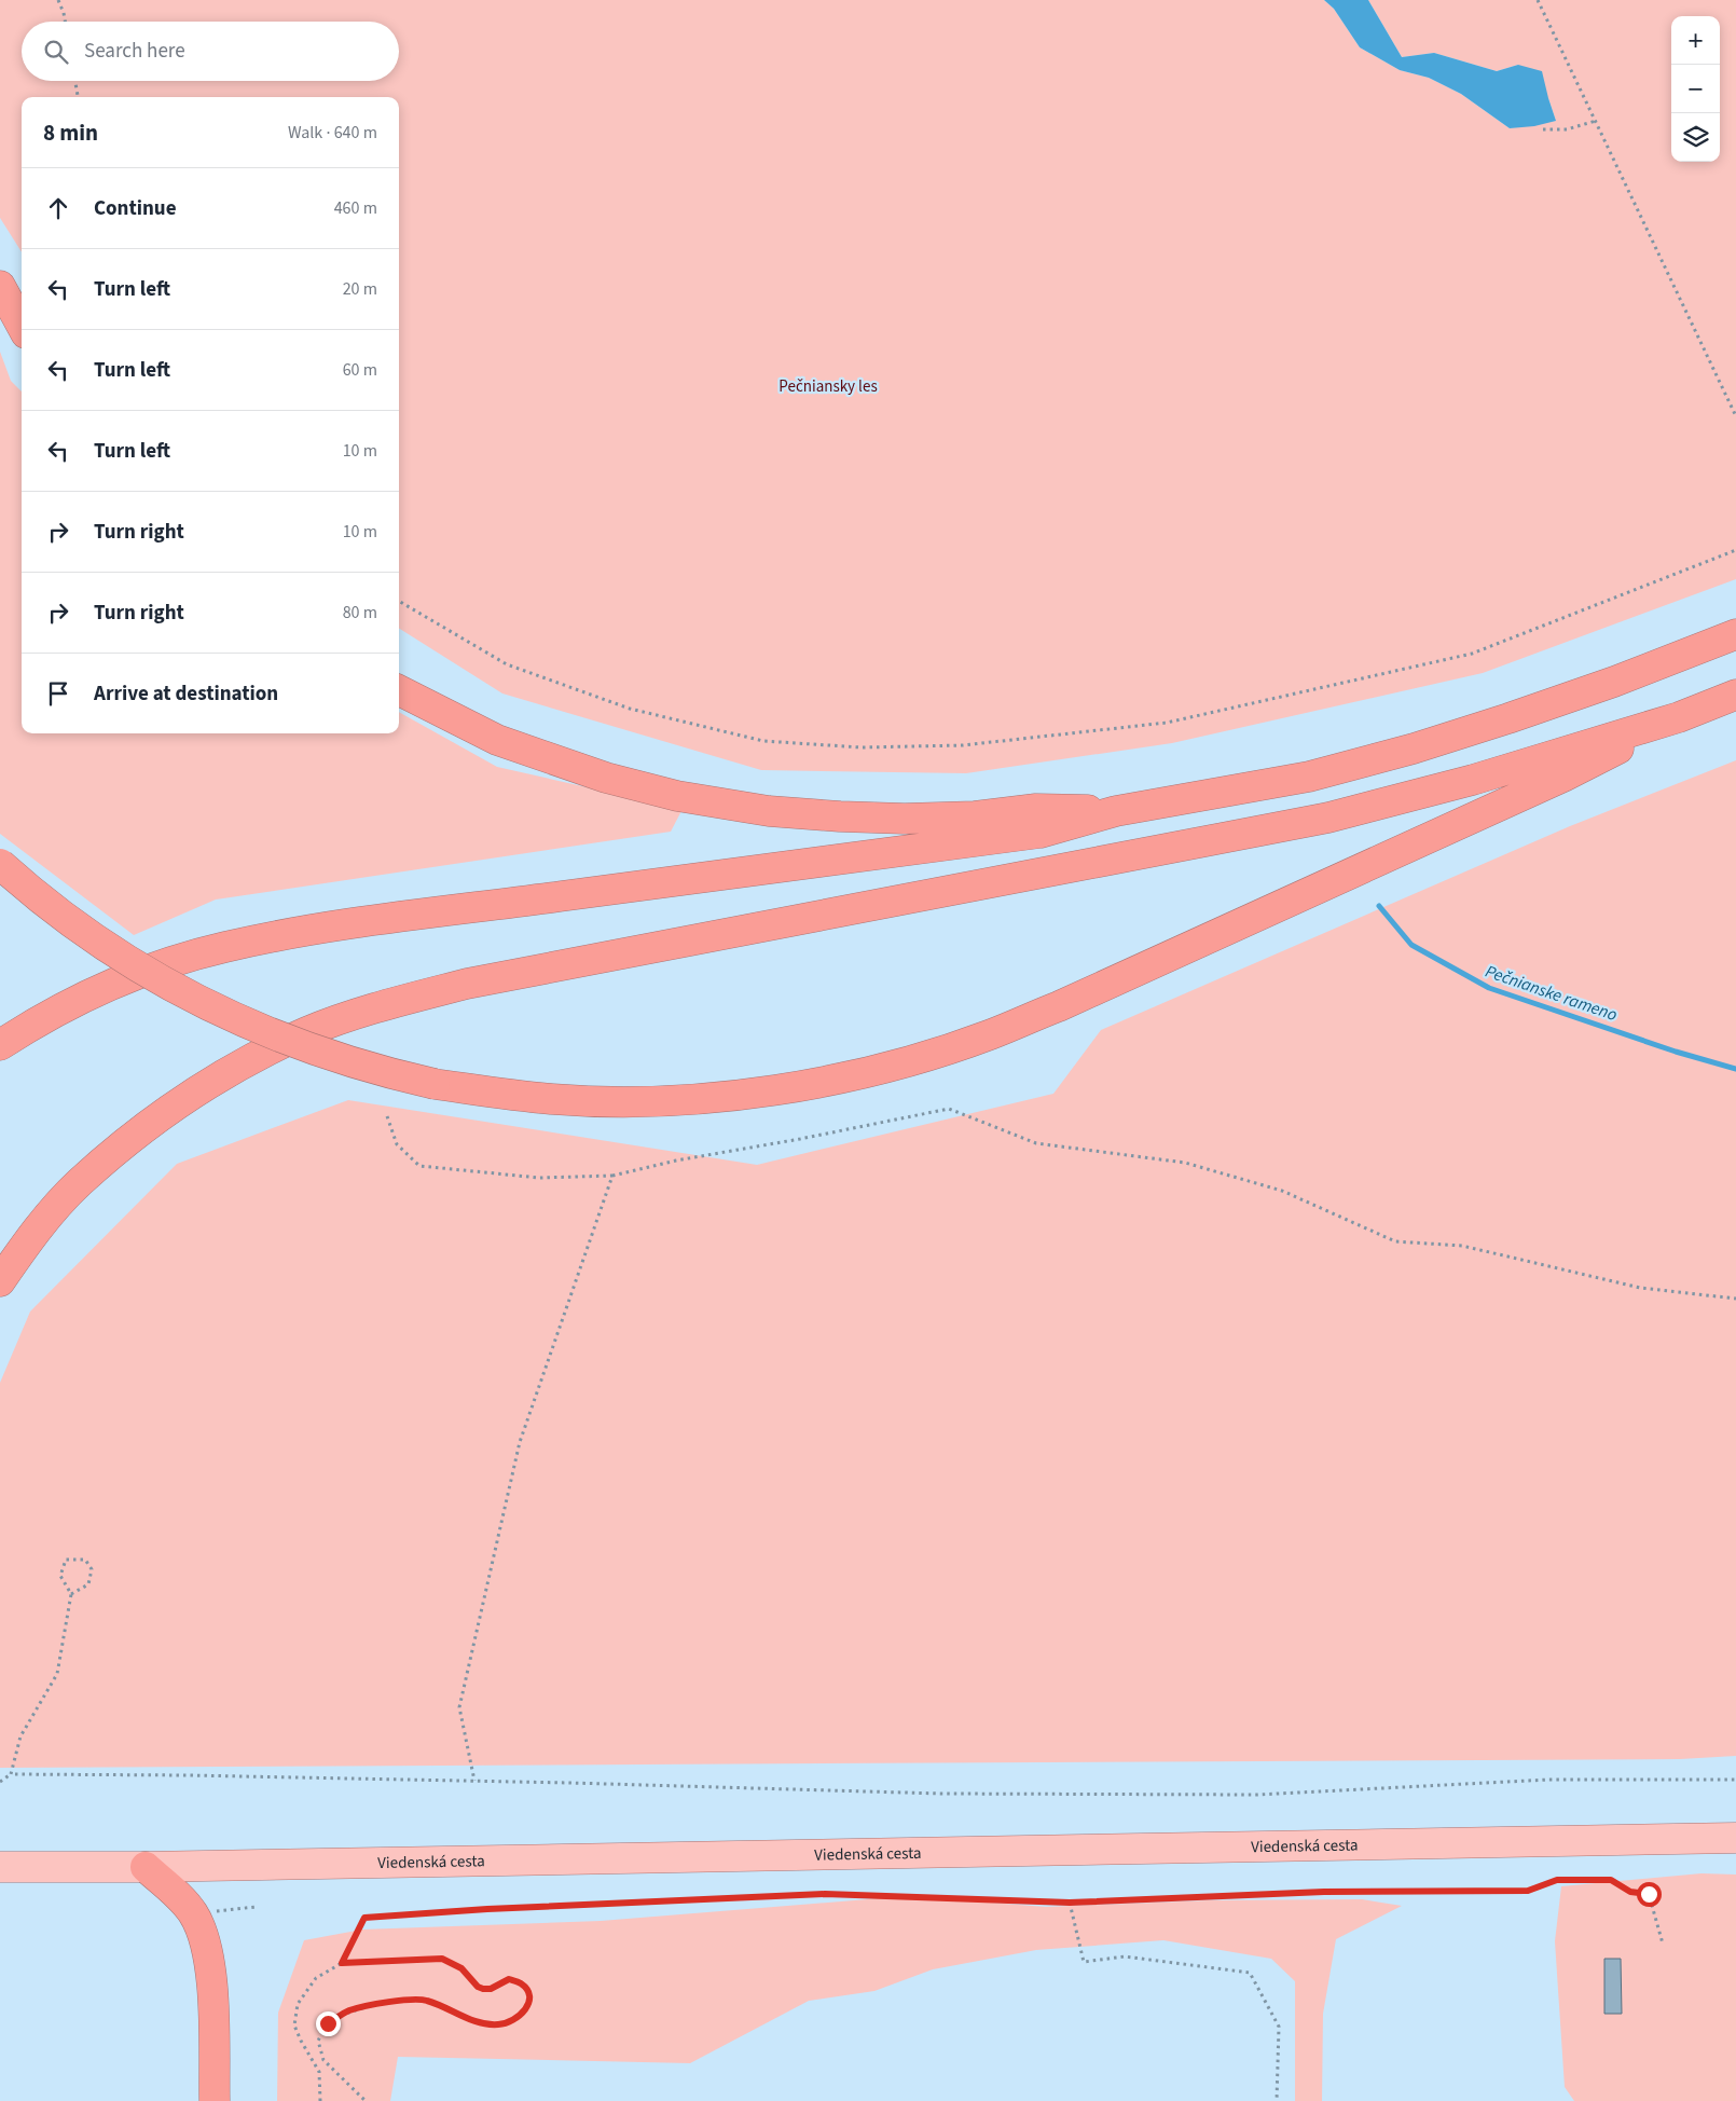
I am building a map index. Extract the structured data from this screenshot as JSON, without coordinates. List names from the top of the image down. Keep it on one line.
{"streets":{"main road":["Viedenská cesta"]},"water":["Pečnianske rameno"],"parks":["Pečniansky les"],"page":{"map_buttons":["+","−"],"search":"Search here","heading":["8 min","Walk · 640 m"],"list":[["Continue","460 m"],["Turn left","20 m"],["Turn left","60 m"],["Turn left","10 m"],["Turn right","10 m"],["Turn right","80 m"],"Arrive at destination"]}}
